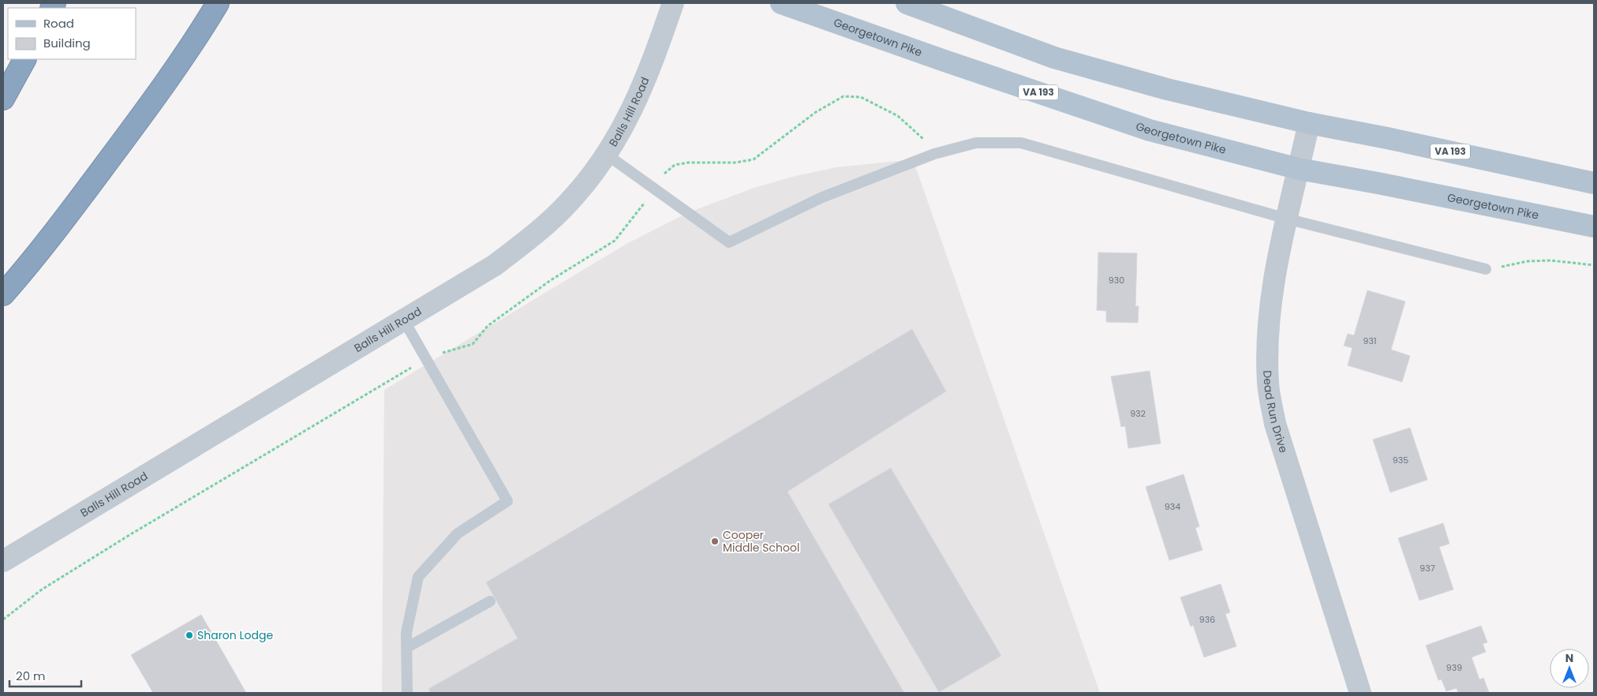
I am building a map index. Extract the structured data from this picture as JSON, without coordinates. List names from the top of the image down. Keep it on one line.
{"streets":{"main road":["Georgetown Pike","VA 193"],"street":["Balls Hill Road","Dead Run Drive"]},"crossings":[["Georgetown Pike","Dead Run Drive"],["VA 193","Dead Run Drive"]],"places":["Cooper Middle School","Sharon Lodge"],"house_numbers":["930","931","932","935","934","937","936","939"],"legend":["Road","Building"],"scale_bar":"20 m","north":"top"}
